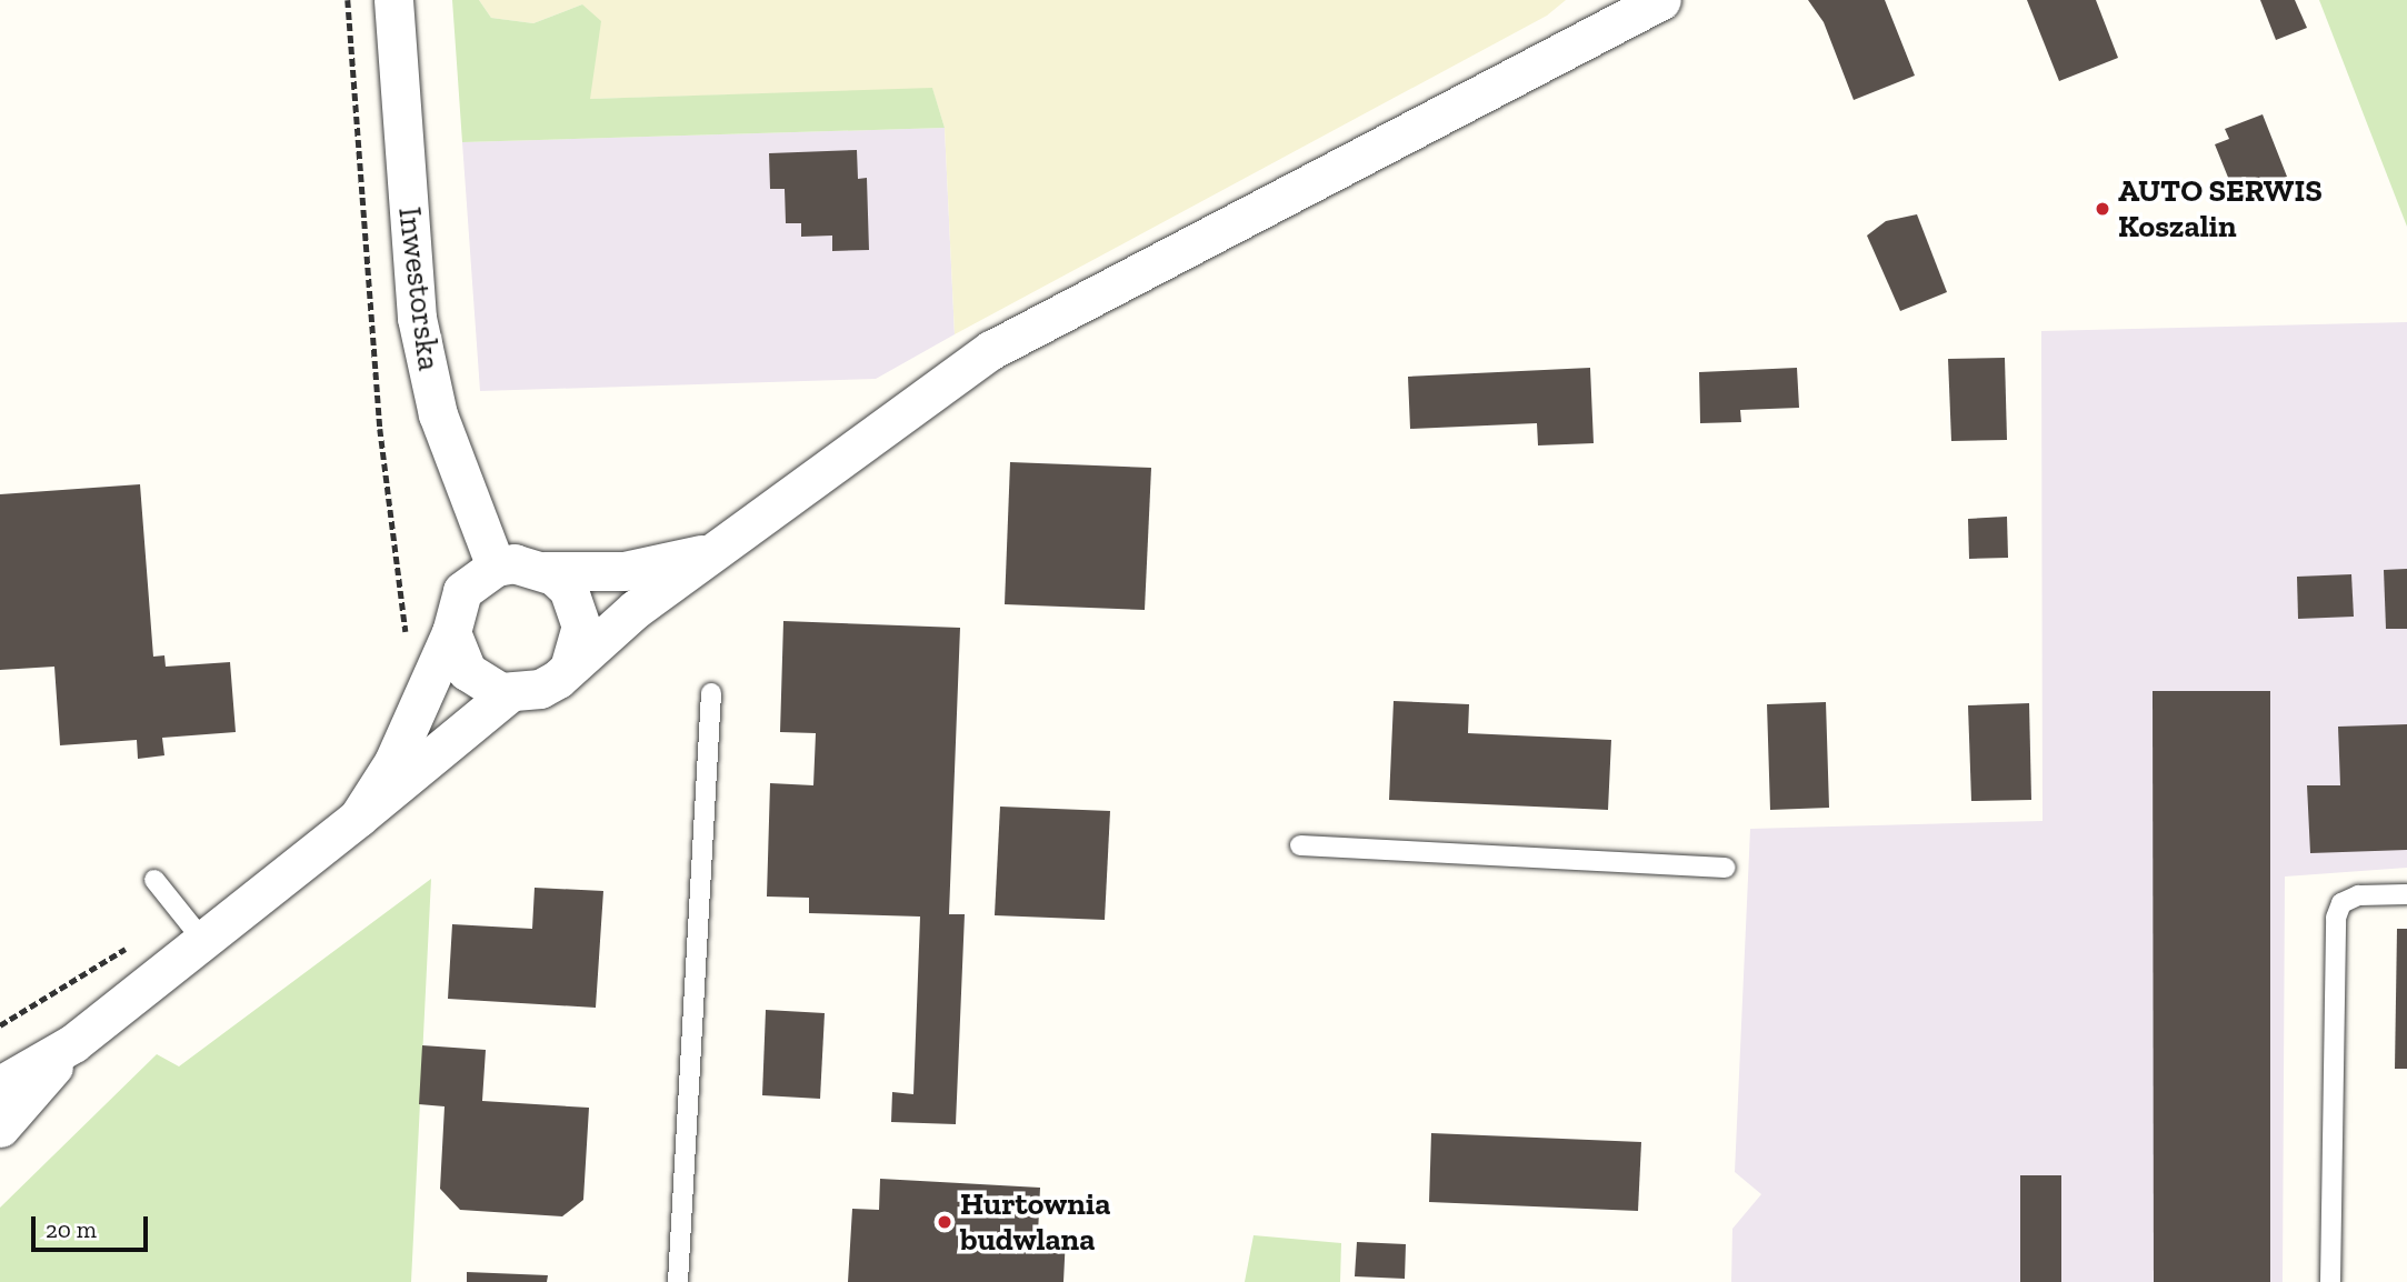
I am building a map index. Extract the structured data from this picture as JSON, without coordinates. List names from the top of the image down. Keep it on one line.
{"streets":{"street":["Inwestorska"]},"places":["AUTO SERWIS Koszalin","Hurtownia budwlana"],"scale_bar":"20 m"}
